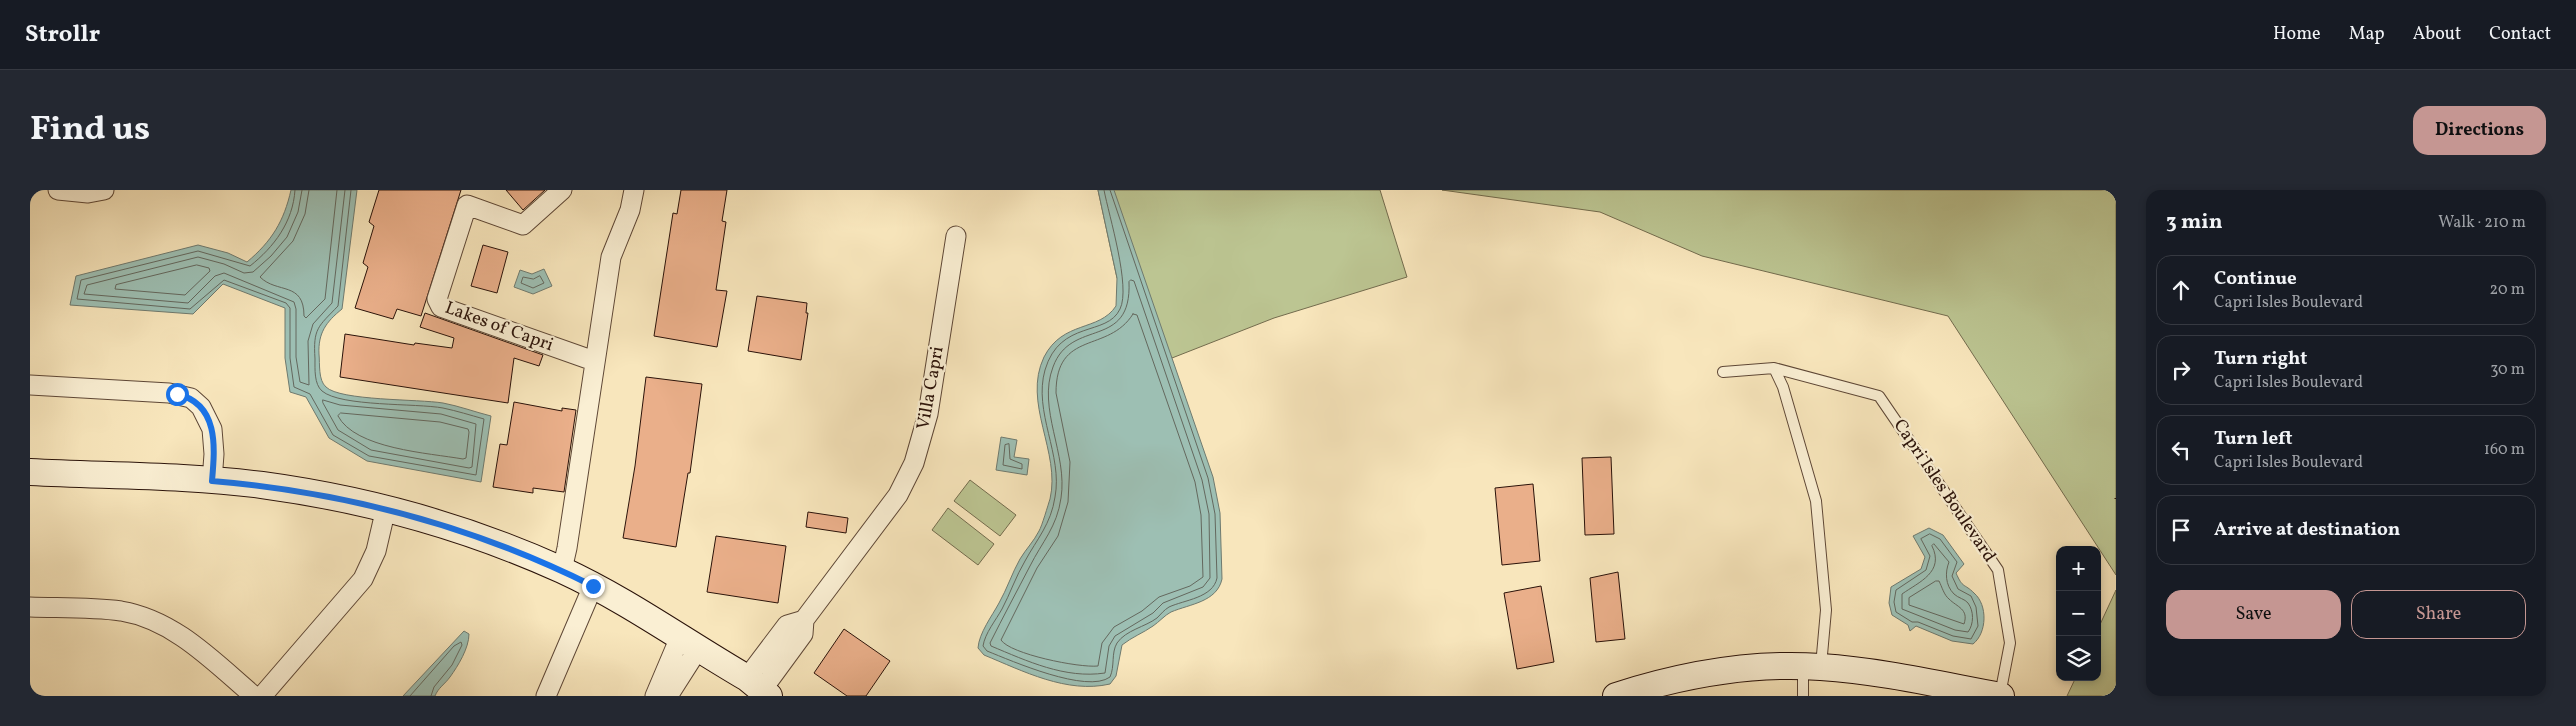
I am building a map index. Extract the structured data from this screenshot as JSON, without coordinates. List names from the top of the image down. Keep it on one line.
{"streets":{"street":["Lakes of Capri","Villa Capri","Capri Isles Boulevard"]},"page":{"header":"Strollr","nav":["Home","Map","About","Contact"],"title":"Find us","buttons":["Directions",["Save","Share"]],"heading":["3 min","Walk · 210 m"],"list":[["Continue","Capri Isles Boulevard","20 m"],["Turn right","Capri Isles Boulevard","30 m"],["Turn left","Capri Isles Boulevard","160 m"],"Arrive at destination"],"map_buttons":["+","−"]}}
